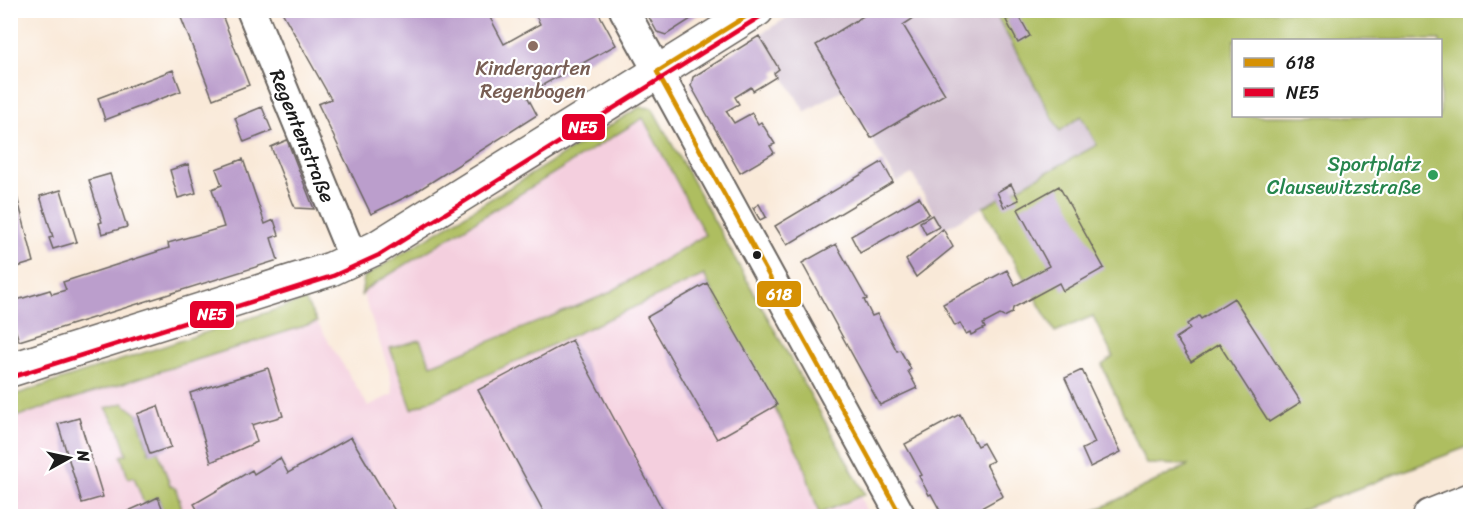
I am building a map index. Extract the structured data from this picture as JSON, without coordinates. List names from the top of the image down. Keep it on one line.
{"streets":{"street":["Regentenstraße"]},"places":["Kindergarten Regenbogen","Sportplatz Clausewitzstraße"],"lines":["transit line 618","transit line NE5"],"legend":["618","NE5"],"north":"right"}
